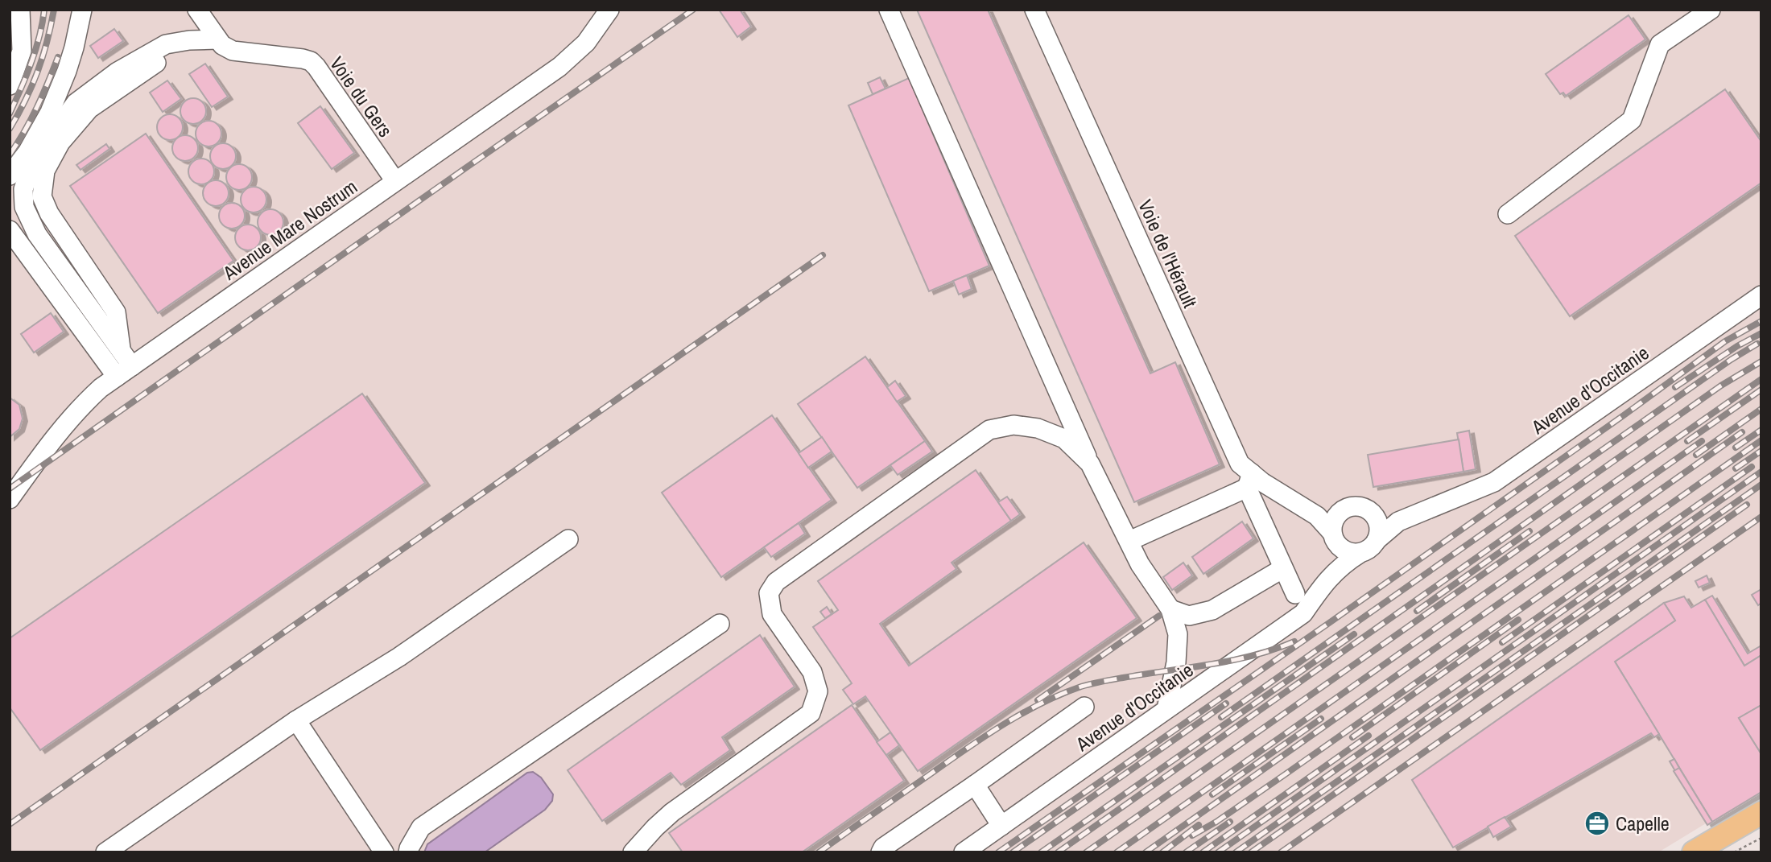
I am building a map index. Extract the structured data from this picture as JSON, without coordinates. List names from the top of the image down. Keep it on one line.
{"streets":{"street":["Voie du Gers","Avenue Mare Nostrum","Voie de l'Hérault","Avenue d'Occitanie"]},"crossings":[["Voie du Gers","Avenue Mare Nostrum"],["Voie de l'Hérault","Avenue d'Occitanie"]],"places":{"office":["Capelle"]}}
